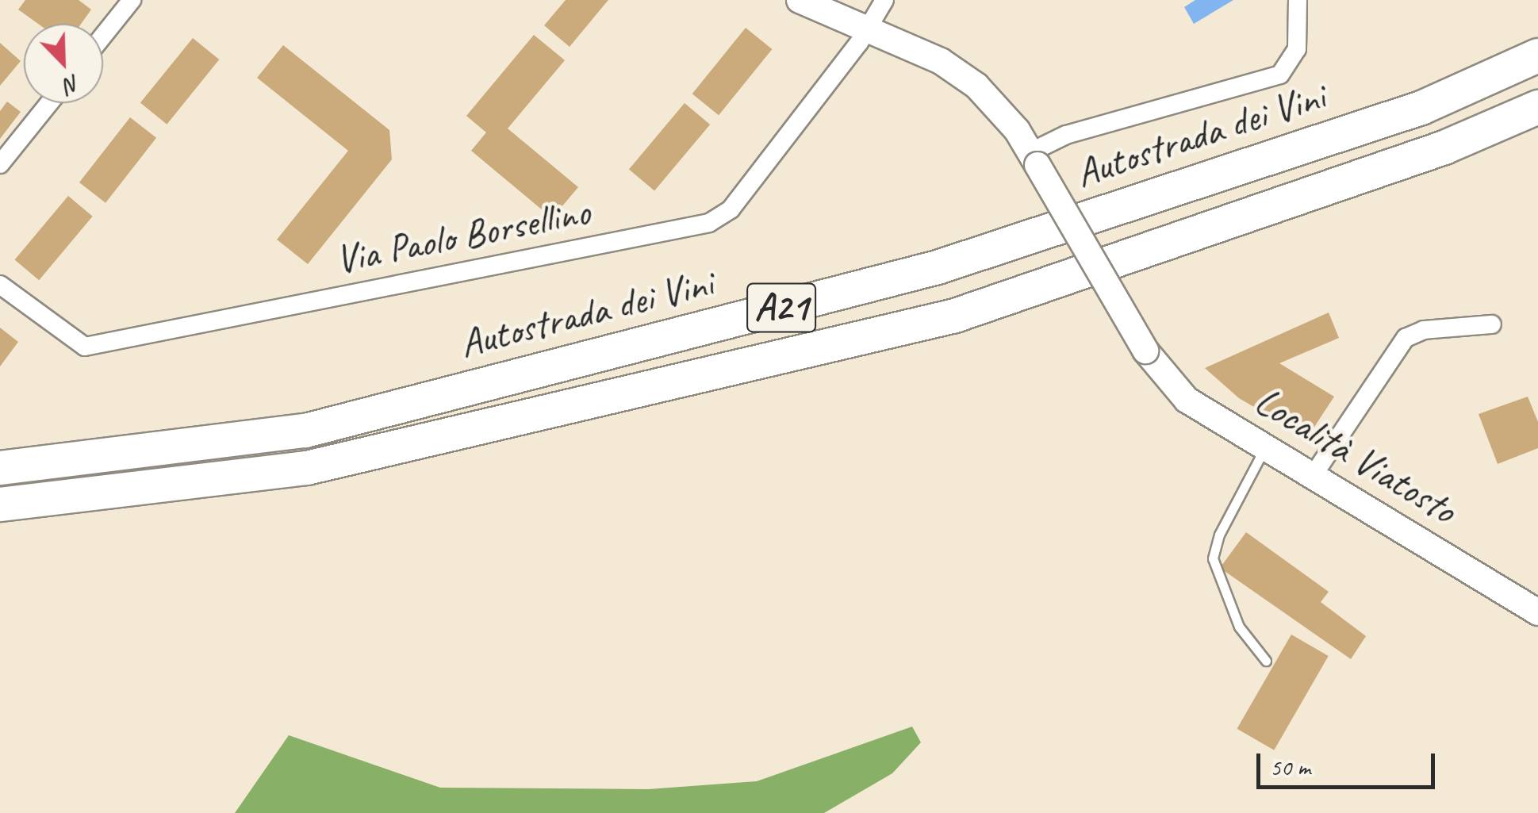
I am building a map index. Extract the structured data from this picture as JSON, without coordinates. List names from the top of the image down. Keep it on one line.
{"streets":{"highway":["Autostrada dei Vini","A21"],"street":["Via Paolo Borsellino","Località Viatosto"]},"crossings":[["Via Paolo Borsellino","Località Viatosto"]],"scale_bar":"50 m","north":"bottom right"}
